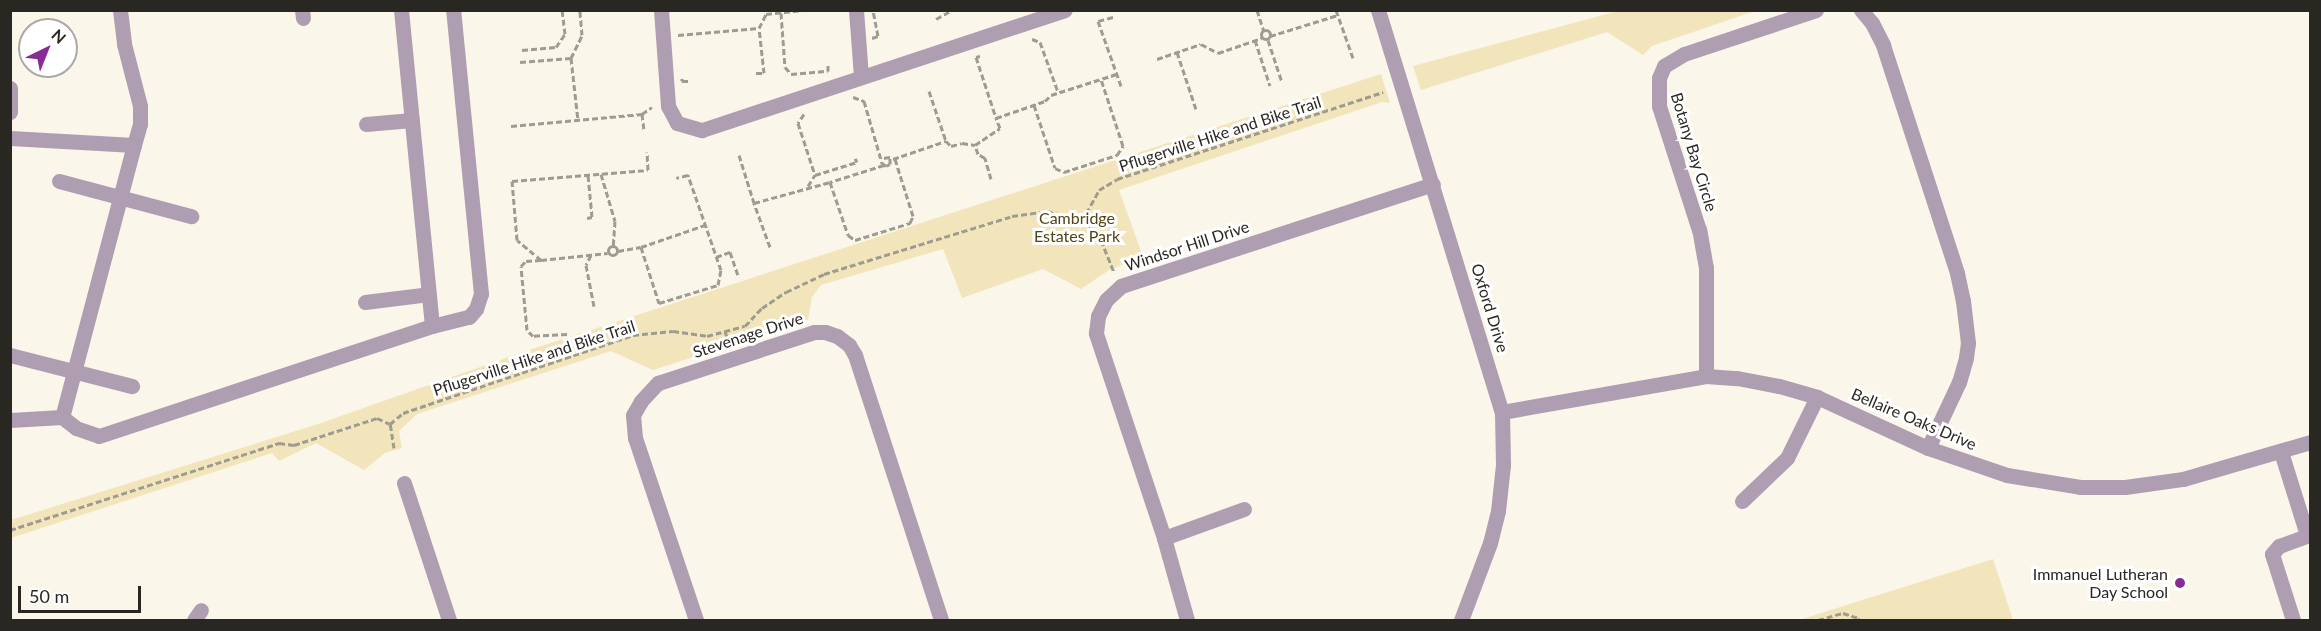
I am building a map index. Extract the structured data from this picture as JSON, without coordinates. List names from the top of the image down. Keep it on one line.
{"streets":{"street":["Botany Bay Circle","Windsor Hill Drive","Oxford Drive","Stevenage Drive","Bellaire Oaks Drive"],"path":["Pflugerville Hike and Bike Trail"]},"crossings":[["Botany Bay Circle","Bellaire Oaks Drive"],["Windsor Hill Drive","Oxford Drive"],["Oxford Drive","Bellaire Oaks Drive"]],"parks":["Cambridge Estates Park"],"places":["Immanuel Lutheran Day School"],"scale_bar":"50 m","north":"top right"}
